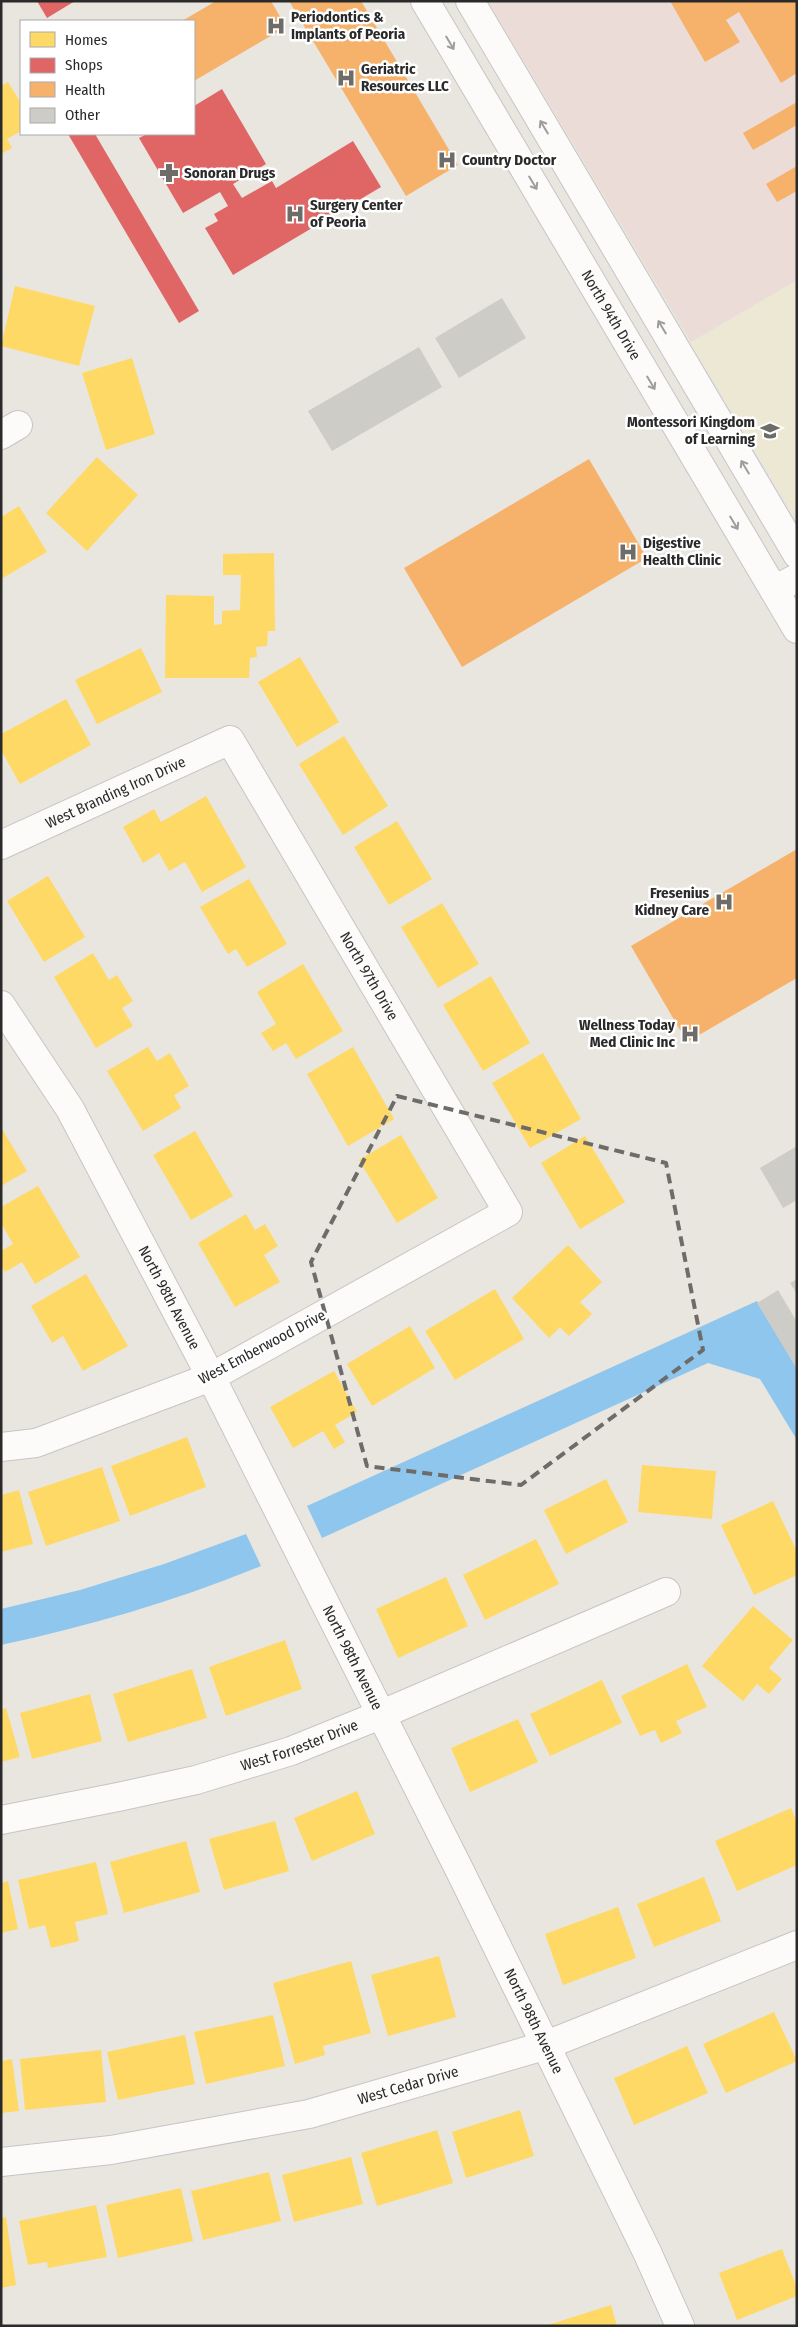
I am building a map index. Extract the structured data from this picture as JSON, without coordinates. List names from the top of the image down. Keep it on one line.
{"streets":{"street":["North 94th Drive","West Branding Iron Drive","North 97th Drive","North 98th Avenue","West Emberwood Drive","West Forrester Drive","West Cedar Drive"]},"crossings":[["West Branding Iron Drive","North 97th Drive"],["North 97th Drive","West Emberwood Drive"],["North 98th Avenue","West Emberwood Drive"],["North 98th Avenue","West Forrester Drive"],["North 98th Avenue","West Cedar Drive"]],"places":{"hospital":["Periodontics & Implants of Peoria","Geriatric Resources LLC","Country Doctor","Surgery Center of Peoria","Digestive Health Clinic","Fresenius Kidney Care","Wellness Today Med Clinic Inc"],"pharmacy":["Sonoran Drugs"],"school or university":["Montessori Kingdom of Learning"]},"legend":["Homes","Shops","Health","Other"]}
